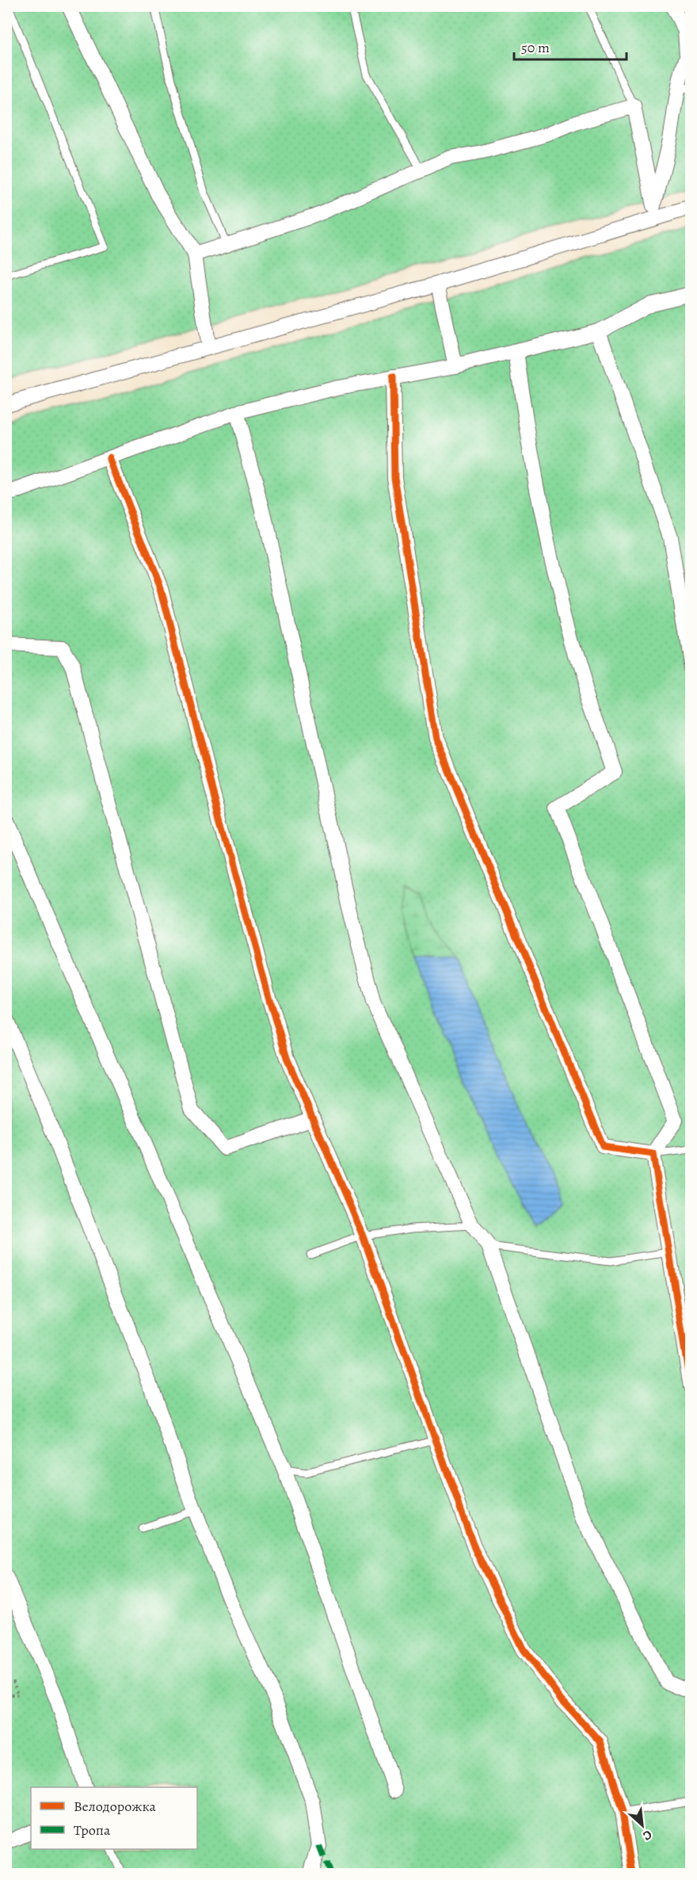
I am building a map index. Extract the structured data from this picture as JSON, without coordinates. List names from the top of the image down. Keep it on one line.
{"legend":["Велодорожка","Тропа"],"scale_bar":"50 m","north":"bottom right"}
